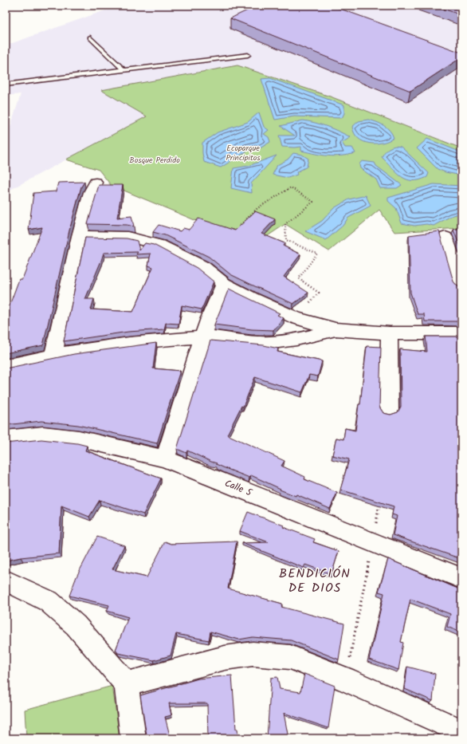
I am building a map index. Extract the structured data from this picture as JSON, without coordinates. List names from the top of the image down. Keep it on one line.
{"streets":{"street":["Calle 5"]},"districts":["BENDICIÓN DE DIOS"],"parks":["Ecoparque Principitos","Bosque Perdido"]}
